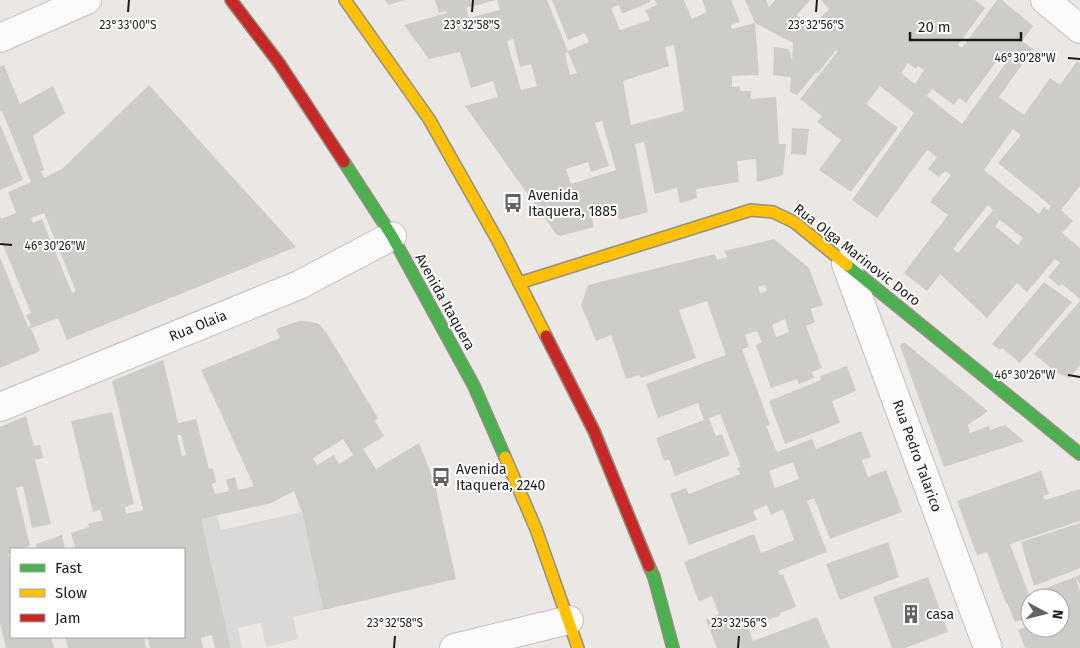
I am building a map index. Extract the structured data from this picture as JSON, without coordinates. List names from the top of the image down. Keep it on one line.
{"streets":{"main road":["Rua Olga Marinovic Doro","Avenida Itaquera"],"street":["Rua Olaia","Rua Pedro Talarico"]},"crossings":[["Rua Olga Marinovic Doro","Rua Pedro Talarico"],["Avenida Itaquera","Rua Olaia"]],"places":{"bus stop":["Avenida Itaquera, 1885","Avenida Itaquera, 2240"],"building":["casa"]},"legend":["Fast","Slow","Jam"],"scale_bar":"20 m","north":"right","coordinates":["23°33'00\"S","23°32'58\"S","23°32'56\"S","46°30'28\"W","46°30'26\"W"]}
